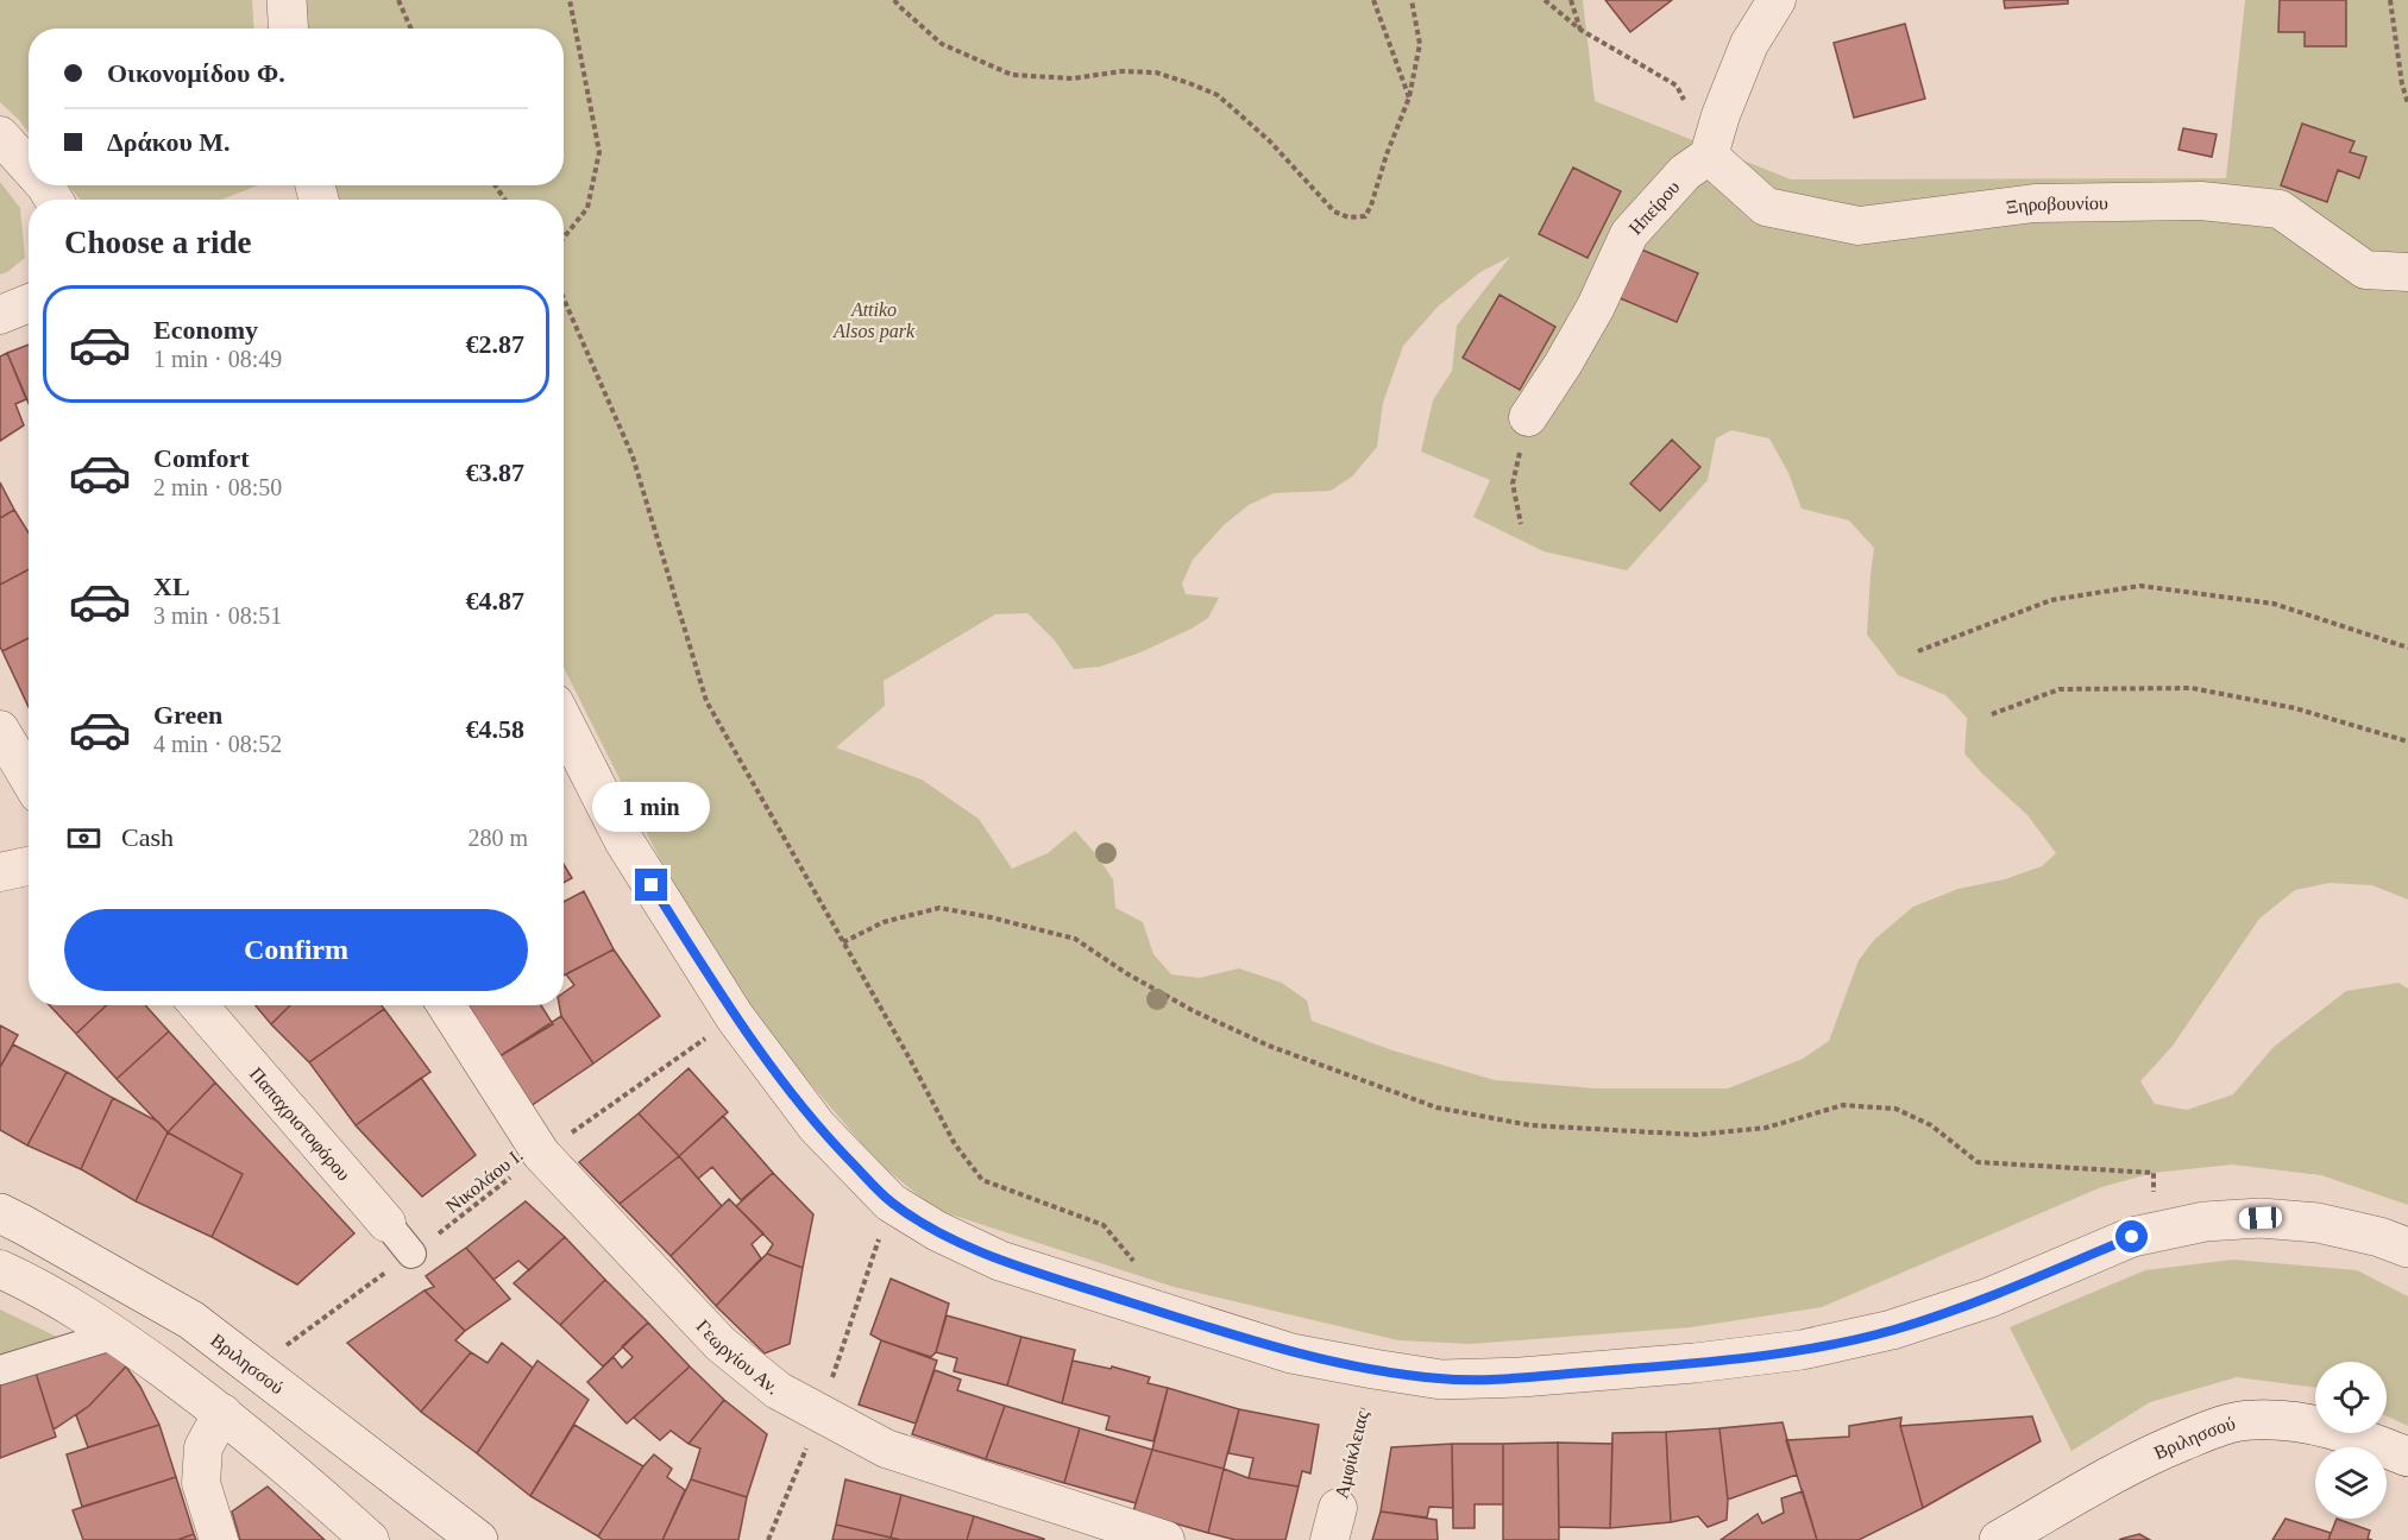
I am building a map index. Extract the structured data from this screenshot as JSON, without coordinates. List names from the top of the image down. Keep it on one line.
{"streets":{"street":["Ξηροβουνίου","Ηπείρου","Παπαχριστοφόρου","Γεωργίου Αν.","Βριλησσού"],"path":["Νικολάου Ι.","Αμφίκλειας"]},"crossings":[["Ξηροβουνίου","Ηπείρου"],["Παπαχριστοφόρου","Νικολάου Ι."],["Νικολάου Ι.","Γεωργίου Αν."],["Νικολάου Ι.","Βριλησσού"]],"parks":["Attiko Alsos park"],"page":{"banner":["Οικονομίδου Φ.","Δράκου Μ."],"heading":"Choose a ride","list":[{"name":"Economy","note":"1 min · 08:49","value":"€2.87"},{"name":"Comfort","note":"2 min · 08:50","value":"€3.87"},{"name":"XL","note":"3 min · 08:51","value":"€4.87"},{"name":"Green","note":"4 min · 08:52","value":"€4.58"}],"bubble":"1 min","pay":["Cash","280 m"],"buttons":"Confirm"}}
